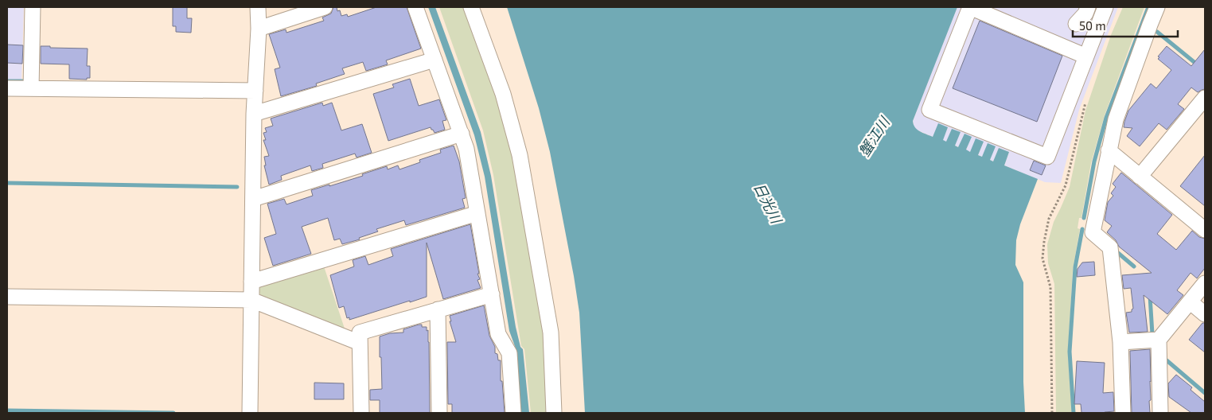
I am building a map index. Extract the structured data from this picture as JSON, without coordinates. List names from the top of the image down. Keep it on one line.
{"water":["蟹江川","日光川"],"scale_bar":"50 m"}
